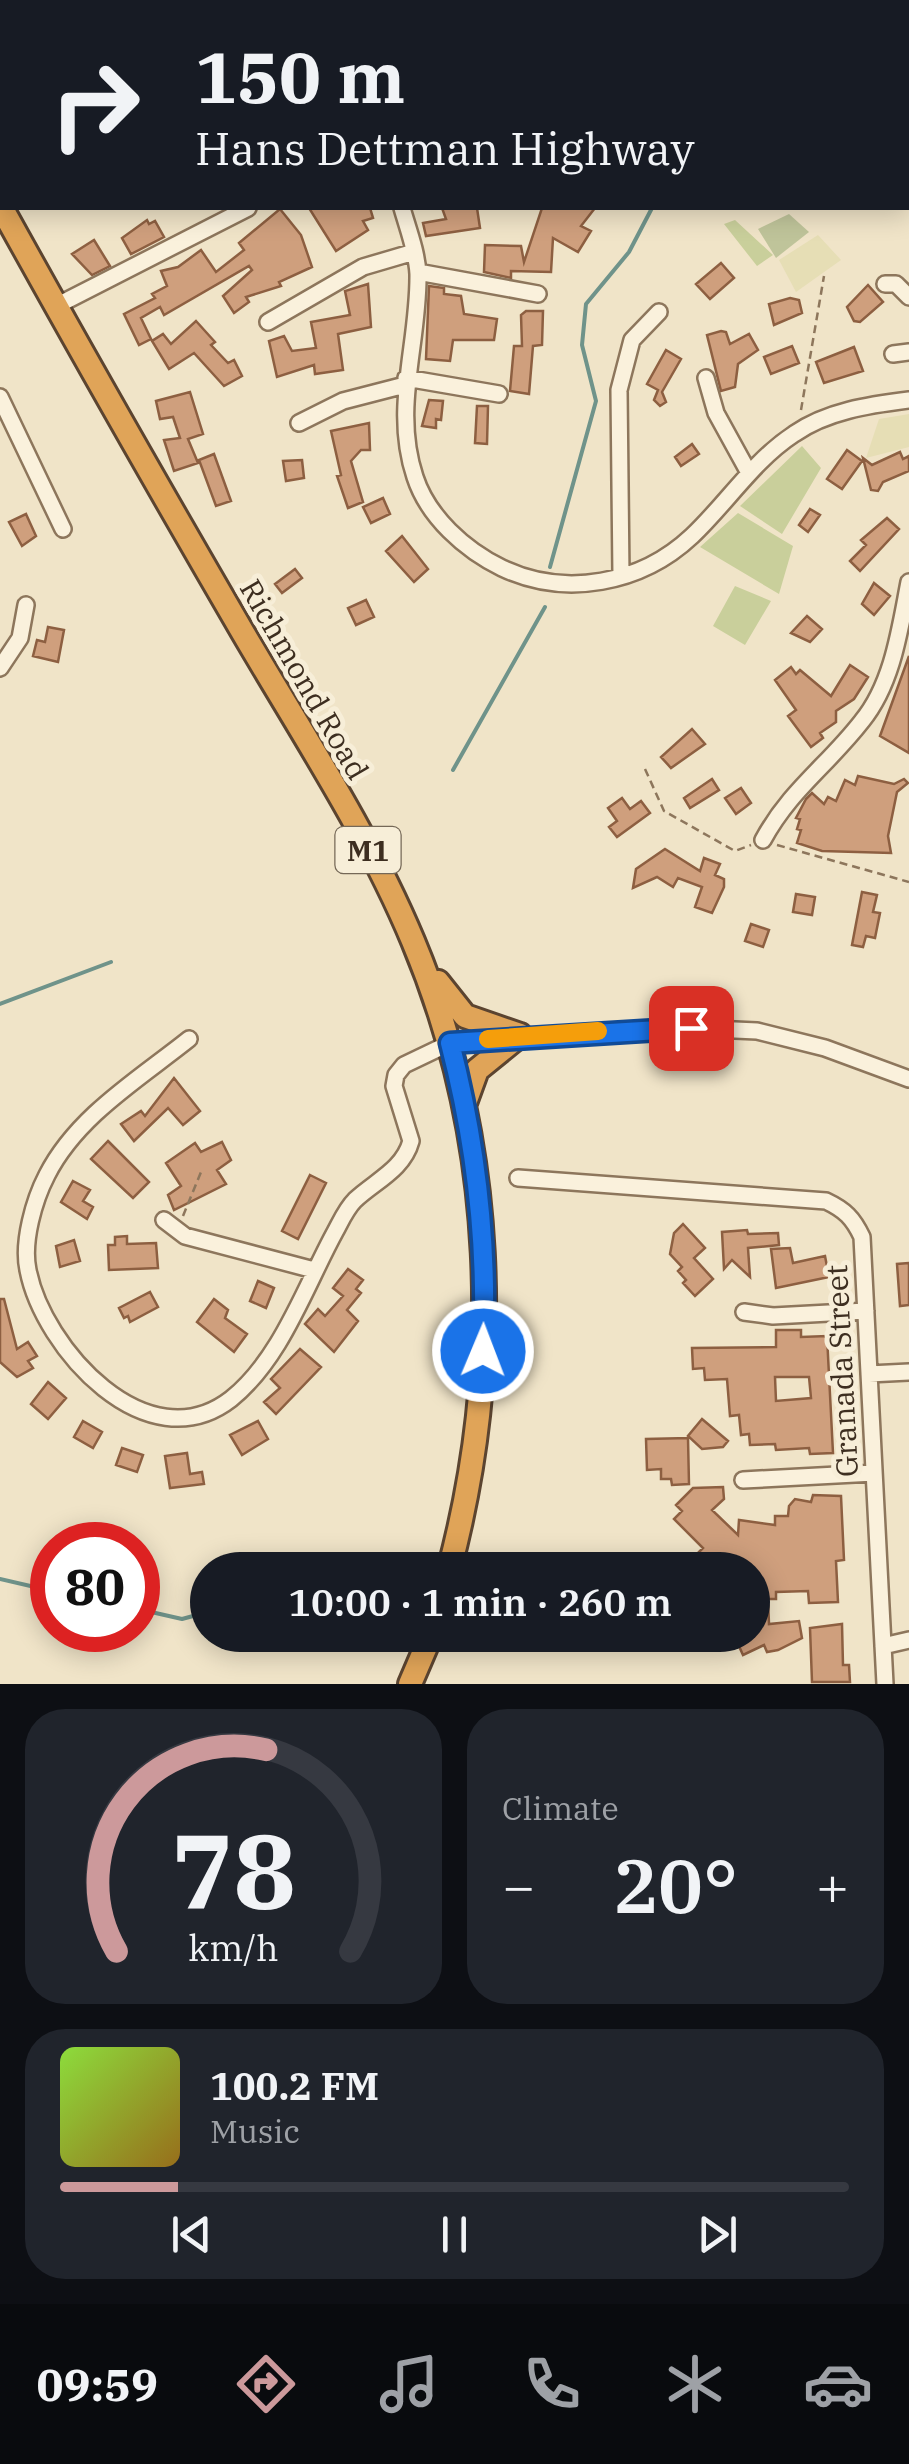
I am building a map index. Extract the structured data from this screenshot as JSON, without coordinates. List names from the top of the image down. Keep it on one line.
{"streets":{"highway":["Richmond Road","M1"],"street":["Granada Street"]},"page":{"turn":["150 m","Hans Dettman Highway"],"limit":"80","trip":"10:00 · 1 min · 260 m","tile":"Climate","heat":["−","20°","+"],"song":["100.2 FM","Music"],"tabs":"09:59","gauge":["78","km/h"]}}
